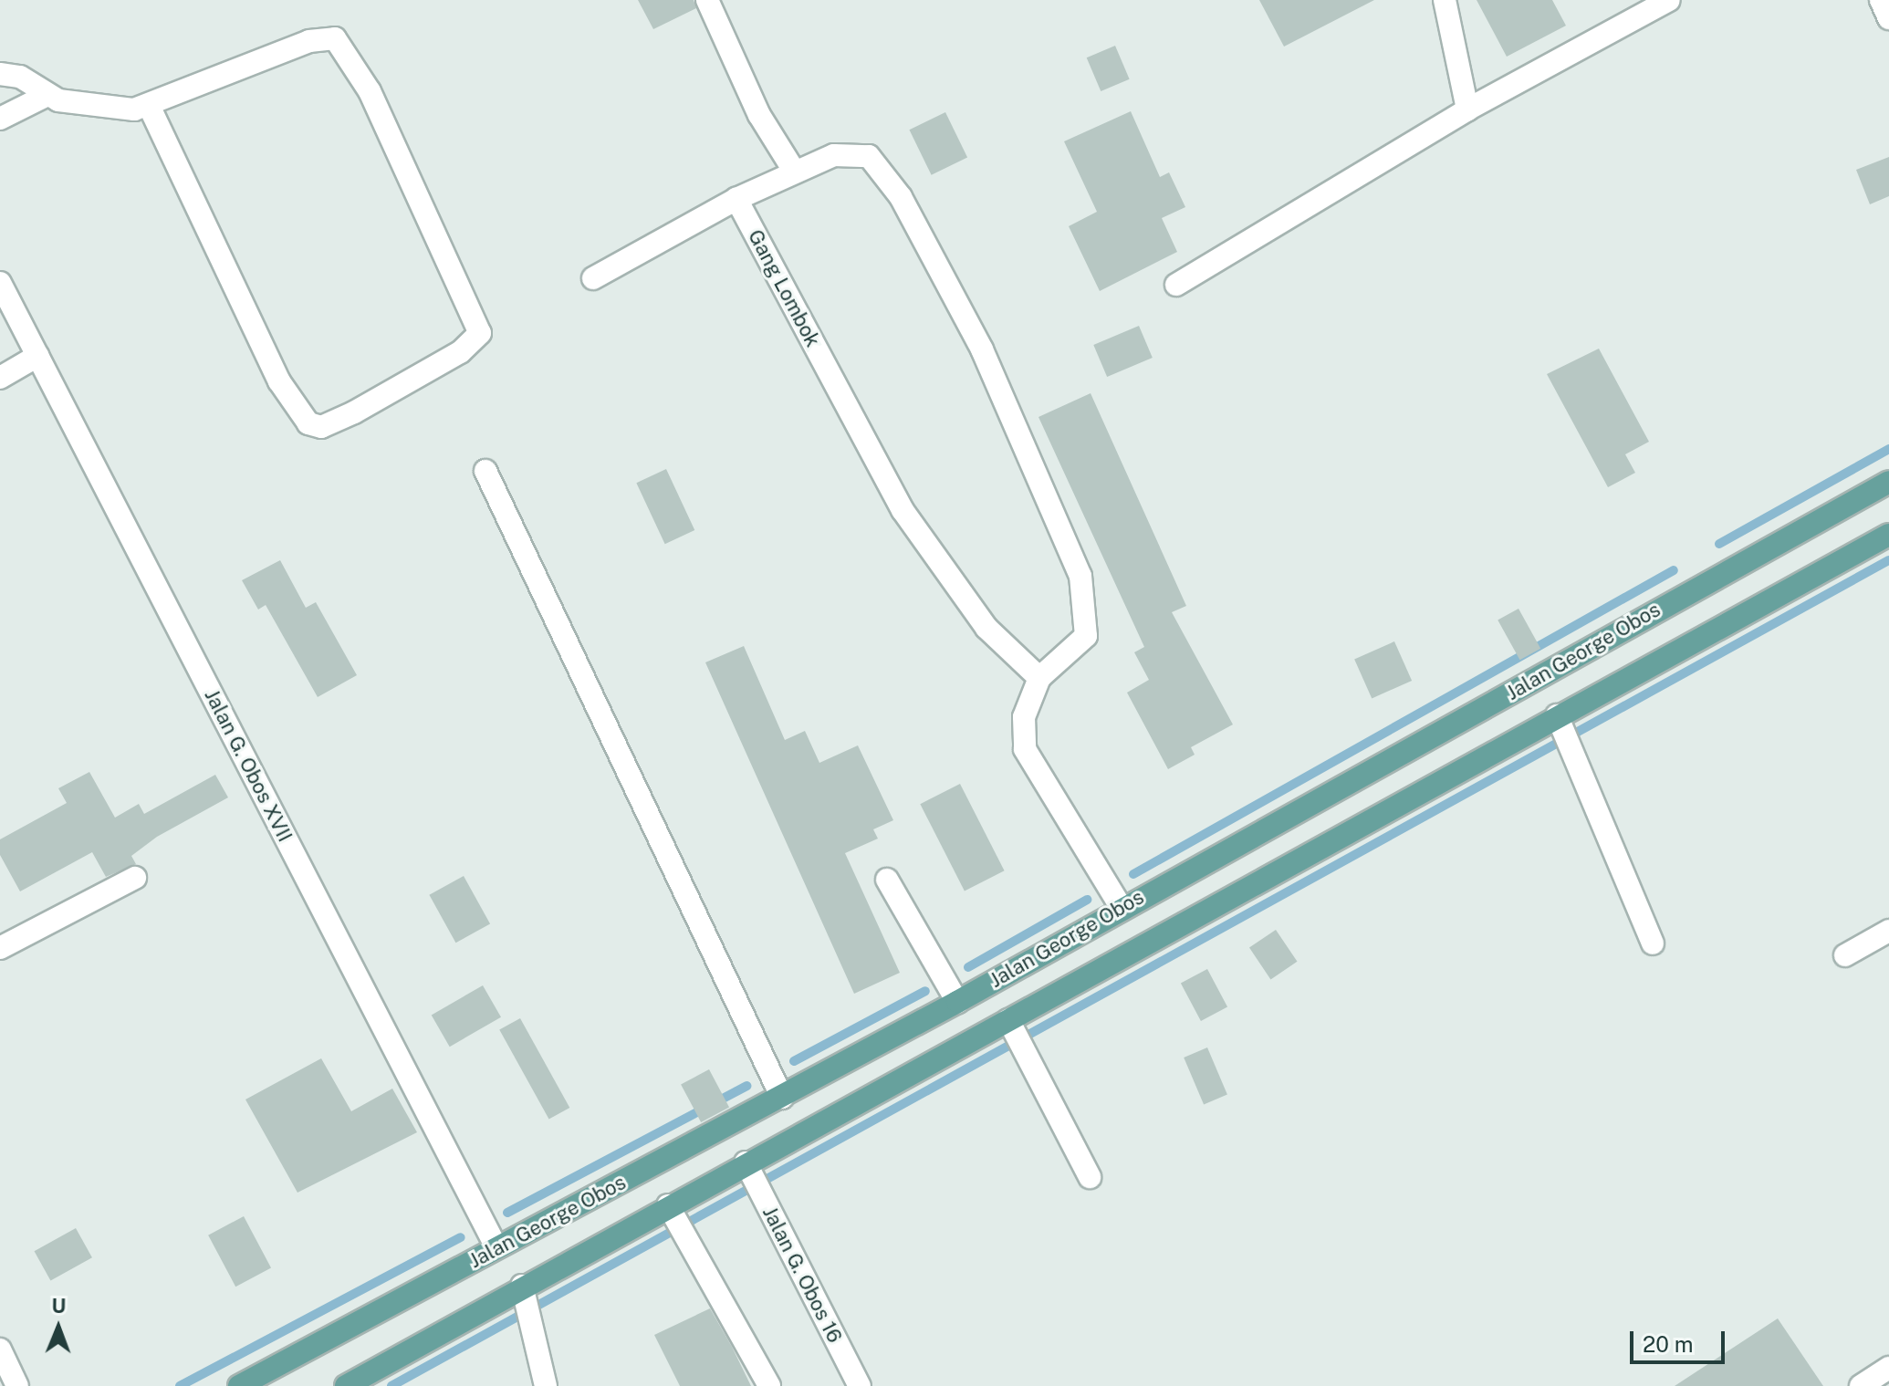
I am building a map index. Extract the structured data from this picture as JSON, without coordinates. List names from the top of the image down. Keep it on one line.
{"streets":{"main road":["Jalan George Obos"],"street":["Gang Lombok","Jalan G. Obos XVII","Jalan G. Obos 16"]},"crossings":[["Jalan George Obos","Jalan G. Obos XVII"],["Jalan George Obos","Jalan G. Obos 16"]],"scale_bar":"20 m","north":"top"}
